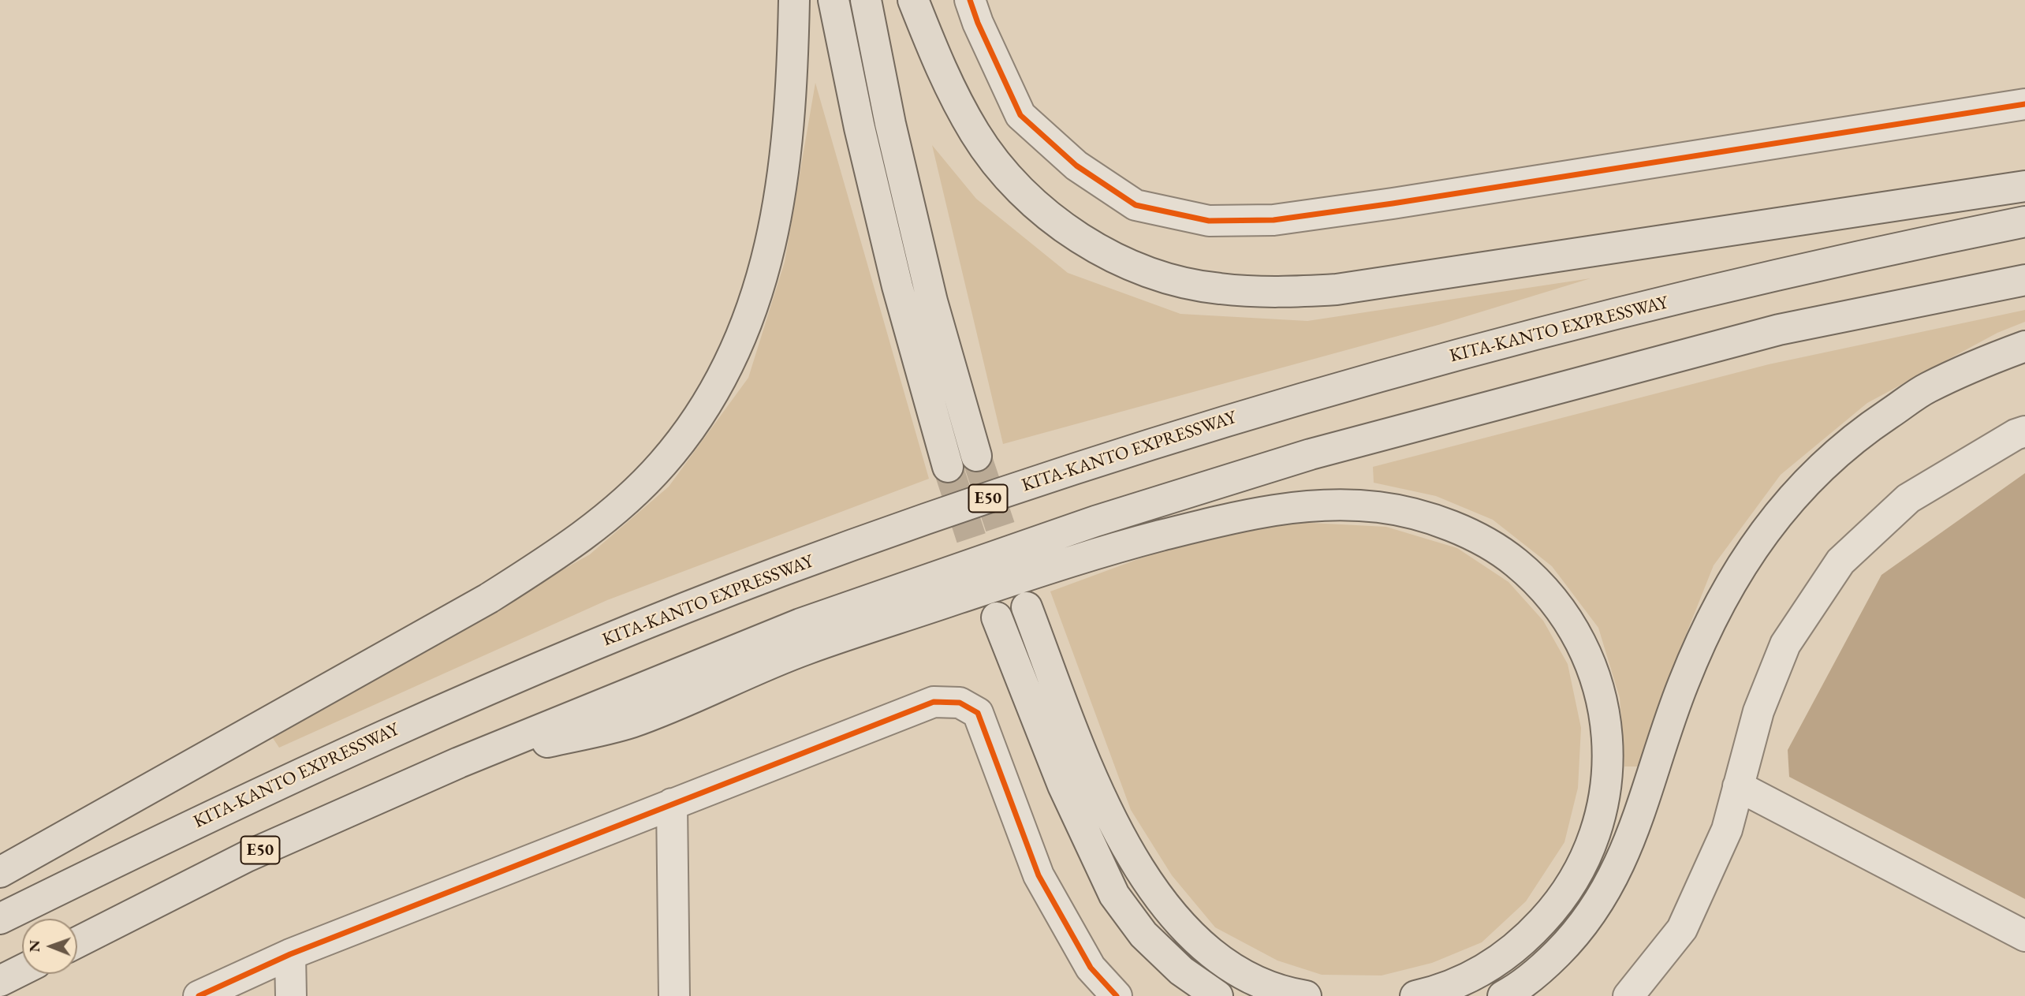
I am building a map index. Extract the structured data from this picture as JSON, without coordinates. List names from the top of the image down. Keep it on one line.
{"streets":{"highway":["KITA-KANTO EXPRESSWAY","E50"]},"north":"left"}
